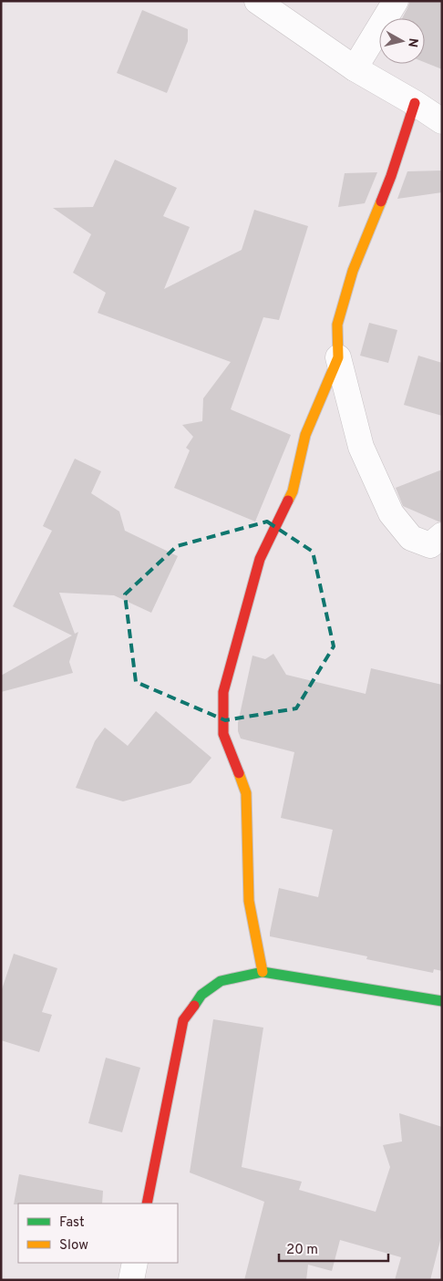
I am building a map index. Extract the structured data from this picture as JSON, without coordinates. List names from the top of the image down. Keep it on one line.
{"legend":["Fast","Slow"],"scale_bar":"20 m","north":"right"}
